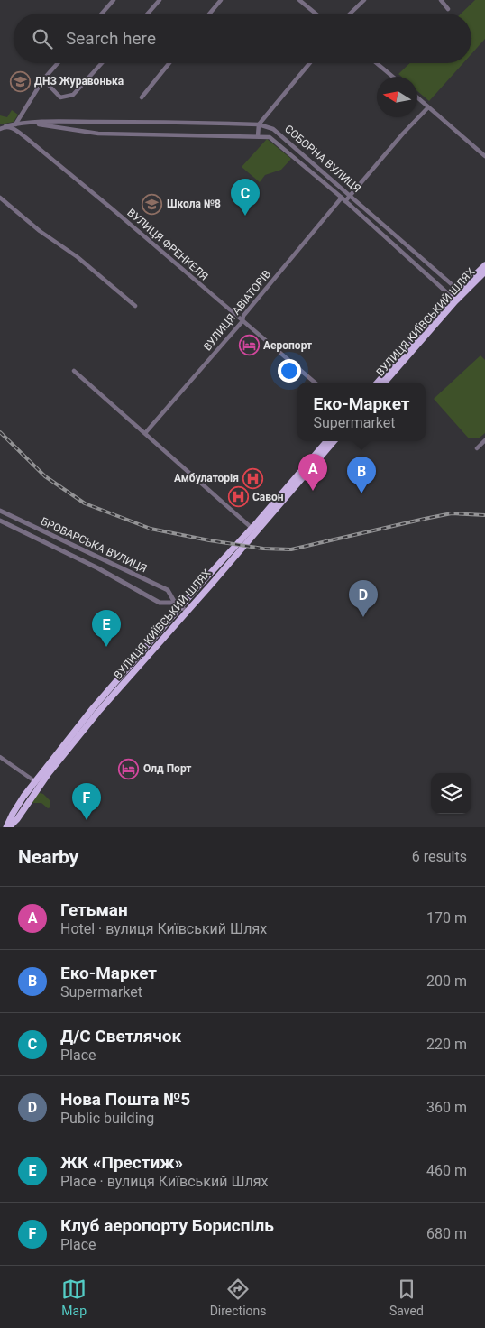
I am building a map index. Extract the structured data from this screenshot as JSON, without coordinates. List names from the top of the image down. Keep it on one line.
{"streets":{"highway":["ВУЛИЦЯ КИЇВСЬКИЙ ШЛЯХ"],"street":["СОБОРНА ВУЛИЦЯ","ВУЛИЦЯ ФРЕНКЕЛЯ","ВУЛИЦЯ АВІАТОРІВ","БРОВАРСЬКА ВУЛИЦЯ"]},"crossings":[["СОБОРНА ВУЛИЦЯ","ВУЛИЦЯ ФРЕНКЕЛЯ"],["СОБОРНА ВУЛИЦЯ","ВУЛИЦЯ АВІАТОРІВ"],["СОБОРНА ВУЛИЦЯ","ВУЛИЦЯ КИЇВСЬКИЙ ШЛЯХ"],["ВУЛИЦЯ ФРЕНКЕЛЯ","ВУЛИЦЯ АВІАТОРІВ"],["ВУЛИЦЯ КИЇВСЬКИЙ ШЛЯХ","БРОВАРСЬКА ВУЛИЦЯ"]],"places":{"school or university":["ДНЗ Журавонька","Школа №8"],"hotel":["Аеропорт","Олд Порт"],"hospital":["Амбулаторія","Савон"]},"north":"left","page":{"search":"Search here","pins":["C","A","B","D","E","F"],"popup":["Еко-Маркет","Supermarket"],"heading":["Nearby","6 results"],"list":[{"mark":"A","name":"Гетьман","note":"Hotel · вулиця Київський Шлях","value":"170 m"},{"mark":"B","name":"Еко-Маркет","note":"Supermarket","value":"200 m"},{"mark":"C","name":"Д/С Светлячок","note":"Place","value":"220 m"},{"mark":"D","name":"Нова Пошта №5","note":"Public building","value":"360 m"},{"mark":"E","name":"ЖК «Престиж»","note":"Place · вулиця Київський Шлях","value":"460 m"},{"mark":"F","name":"Клуб аеропорту Бориспіль","note":"Place","value":"680 m"}],"nav":["Map","Directions","Saved"]}}
